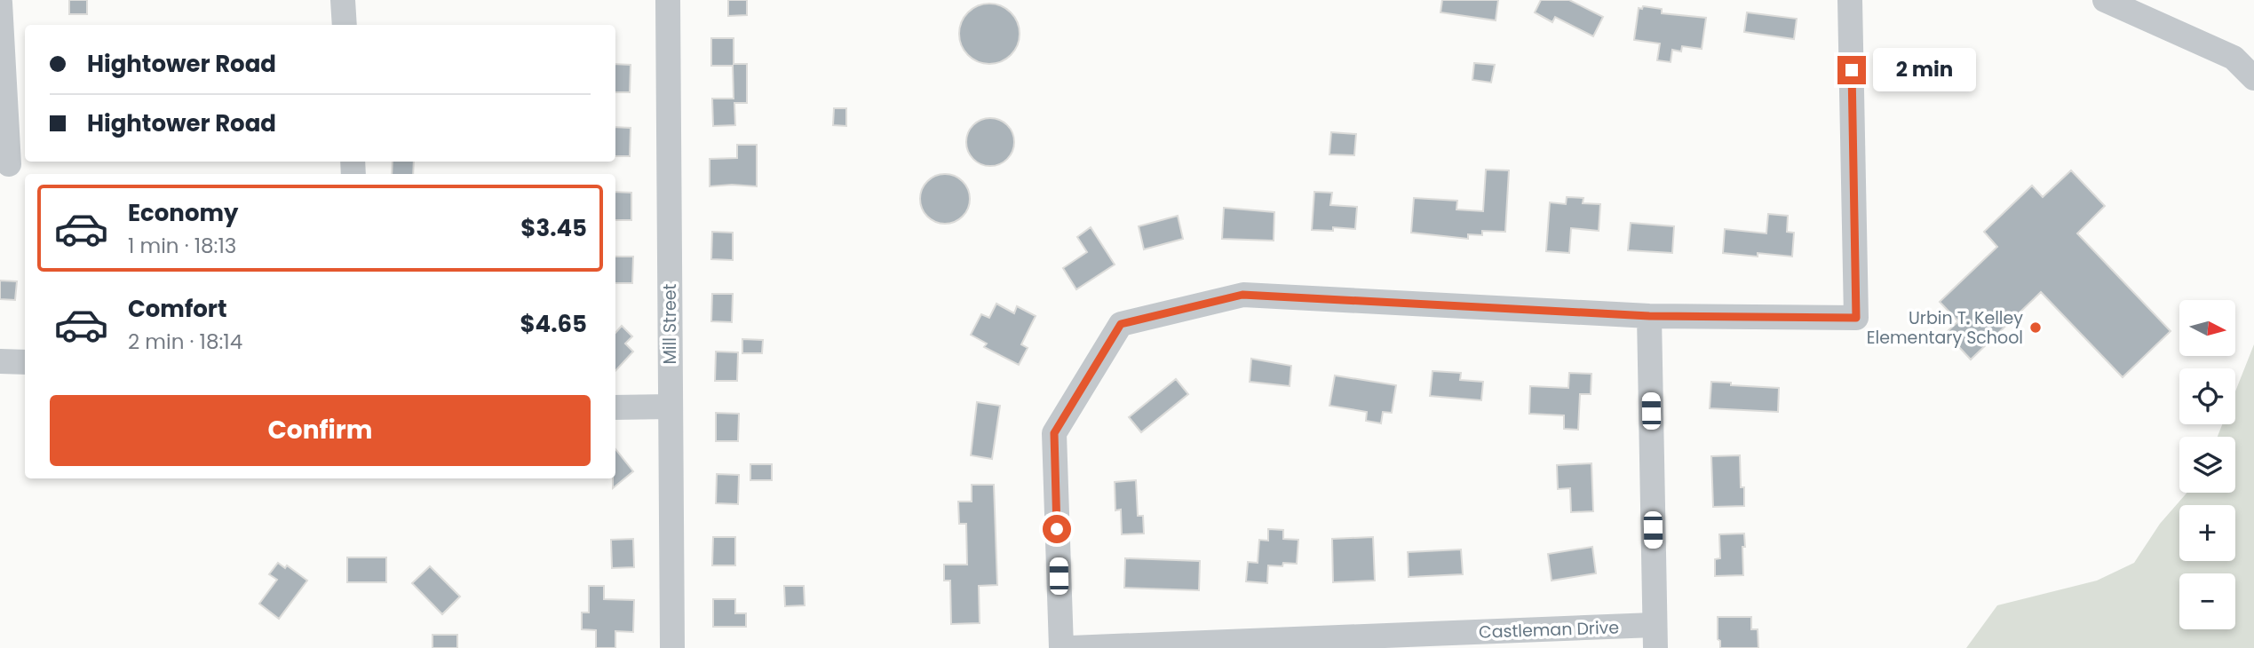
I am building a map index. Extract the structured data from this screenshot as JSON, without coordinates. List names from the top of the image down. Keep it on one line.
{"streets":{"street":["Mill Street","Castleman Drive"]},"places":["Urbin T. Kelley Elementary School"],"north":"right","page":{"banner":["Hightower Road","Hightower Road"],"bubble":"2 min","list":[{"name":"Economy","note":"1 min · 18:13","value":"$3.45"},{"name":"Comfort","note":"2 min · 18:14","value":"$4.65"}],"map_buttons":["+","−"],"buttons":"Confirm"}}
